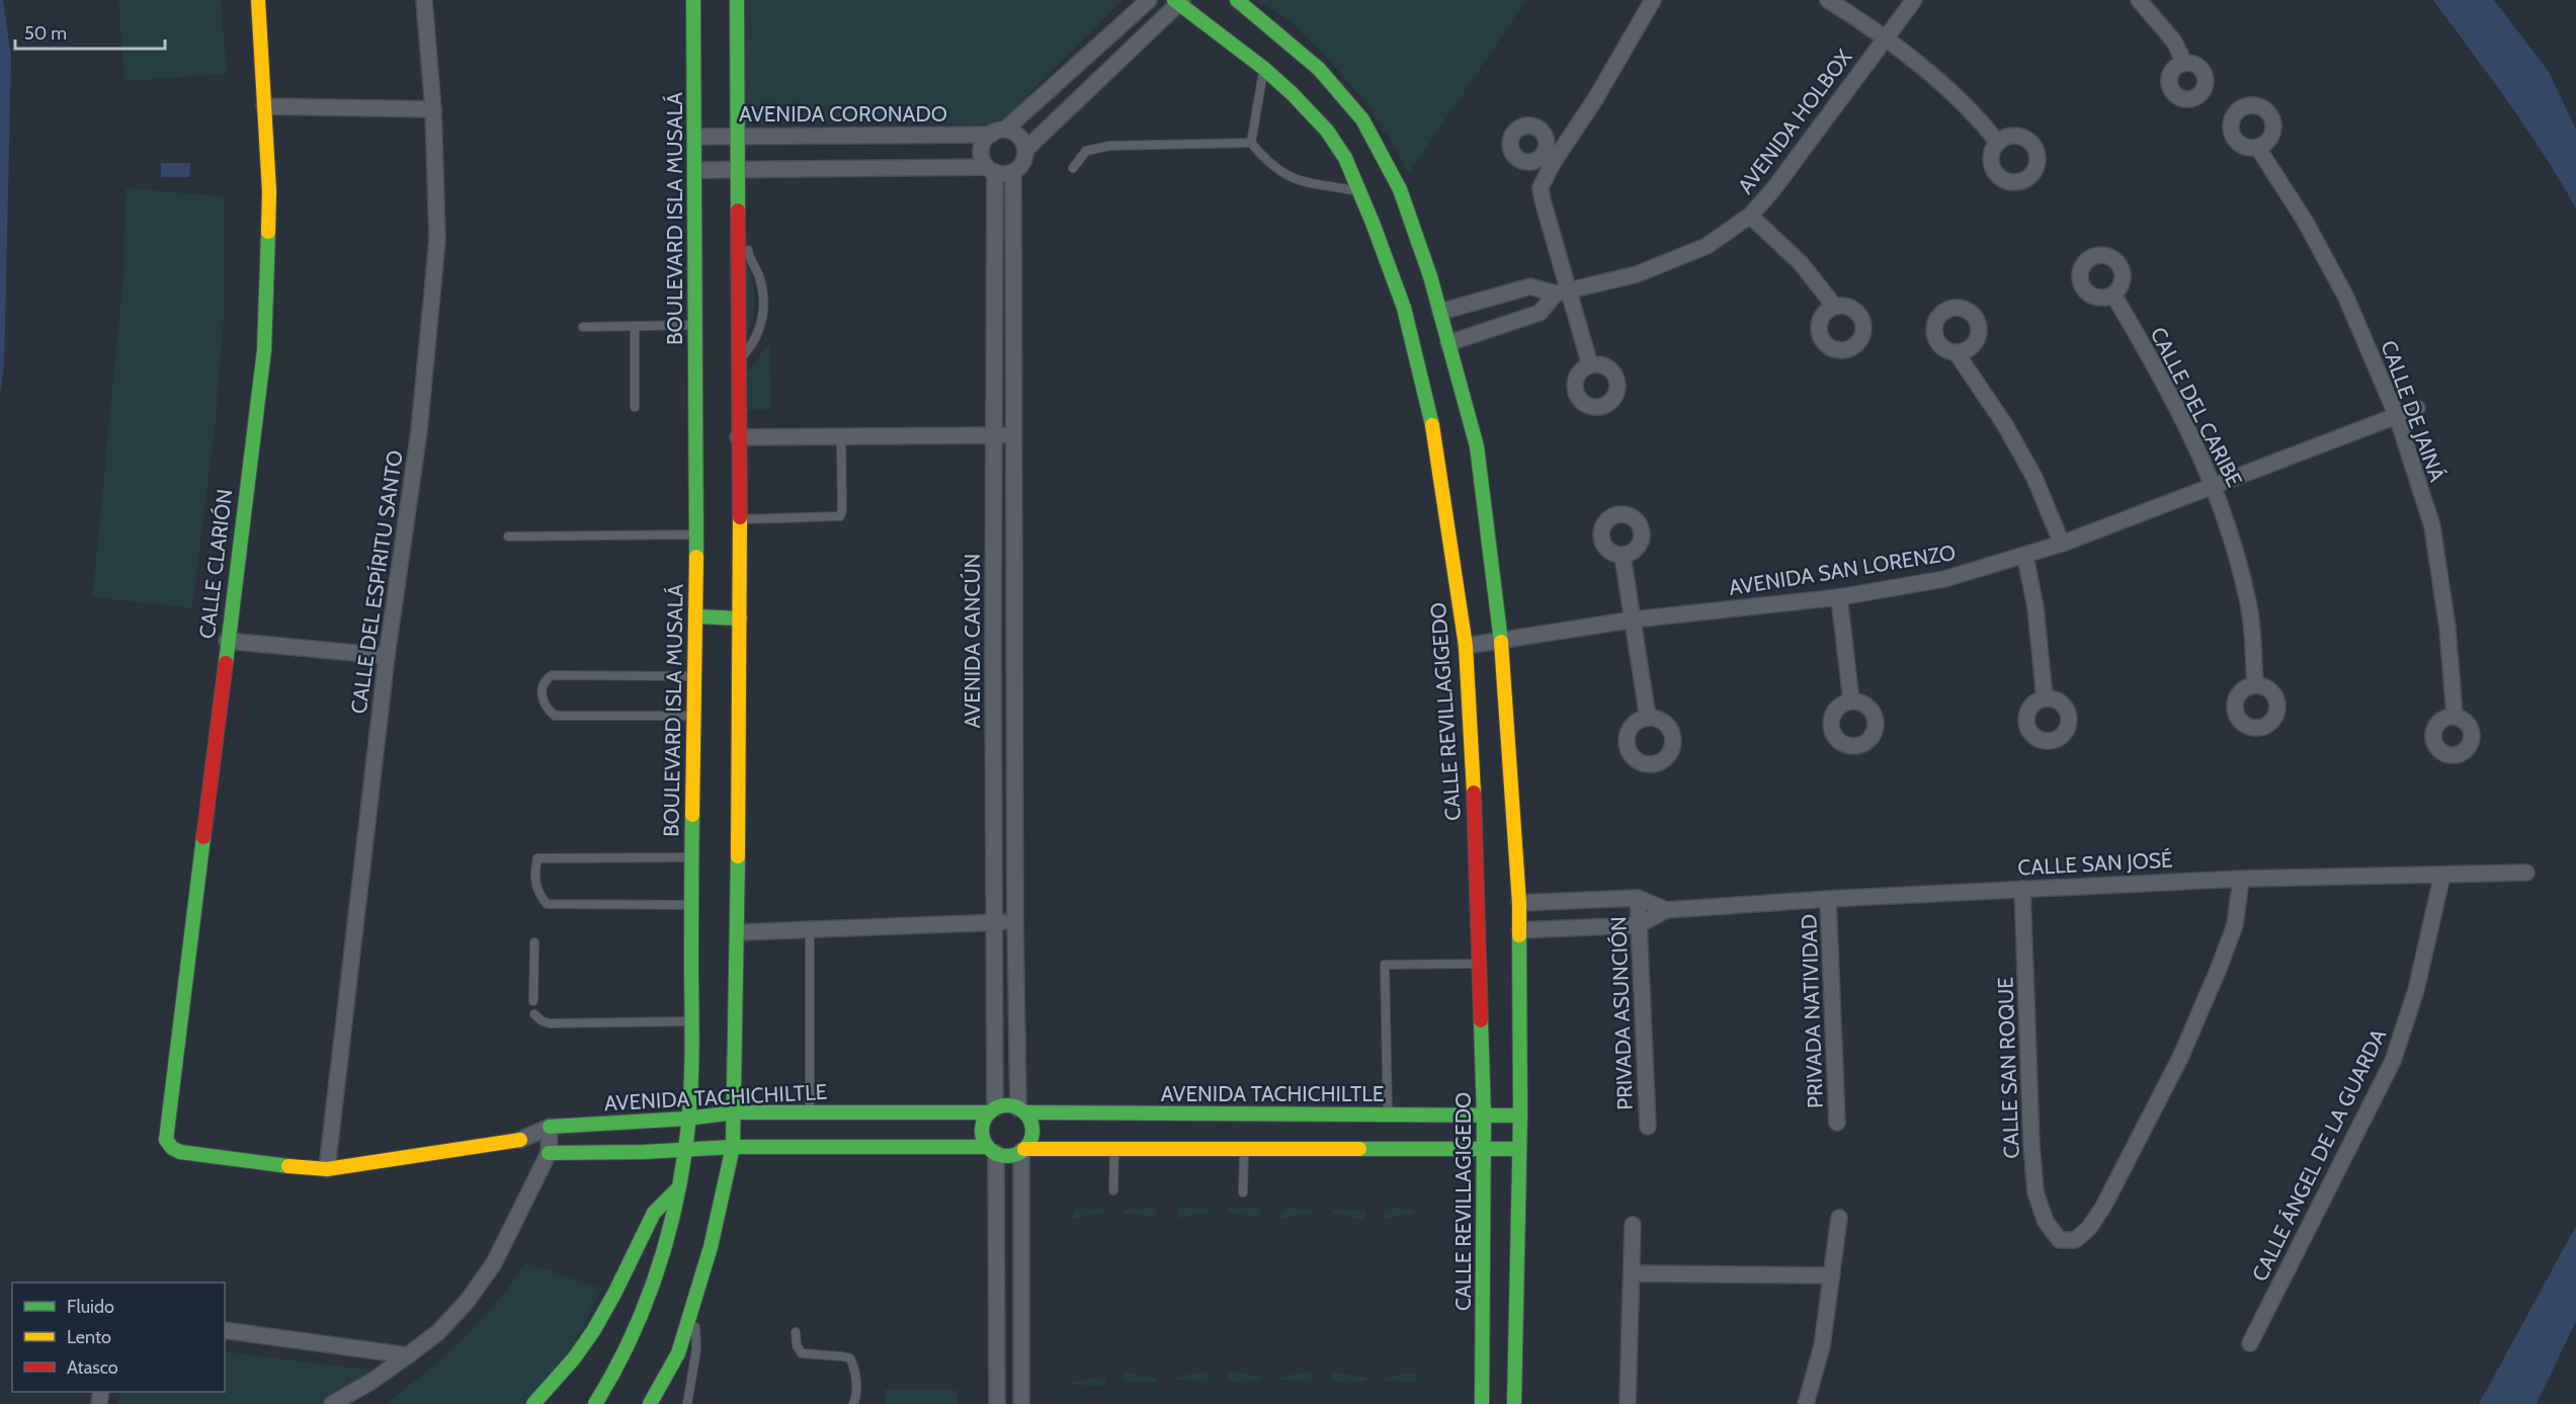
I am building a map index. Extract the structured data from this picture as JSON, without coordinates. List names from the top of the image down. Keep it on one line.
{"streets":{"street":["AVENIDA CORONADO","AVENIDA HOLBOX","BOULEVARD ISLA MUSALÁ","CALLE DEL CARIBE","CALLE DE JAINÁ","CALLE CLARIÓN","AVENIDA SAN LORENZO","CALLE DEL ESPÍRITU SANTO","AVENIDA CANCÚN","CALLE REVILLAGIGEDO","CALLE SAN JOSÉ","PRIVADA NATIVIDAD","PRIVADA ASUNCIÓN","CALLE SAN ROQUE","AVENIDA TACHICHILTLE","CALLE ÁNGEL DE LA GUARDA"]},"crossings":[["AVENIDA CORONADO","BOULEVARD ISLA MUSALÁ"],["AVENIDA CORONADO","AVENIDA CANCÚN"],["BOULEVARD ISLA MUSALÁ","AVENIDA TACHICHILTLE"],["CALLE DEL CARIBE","AVENIDA SAN LORENZO"],["CALLE DE JAINÁ","AVENIDA SAN LORENZO"],["CALLE CLARIÓN","AVENIDA TACHICHILTLE"],["AVENIDA SAN LORENZO","CALLE REVILLAGIGEDO"],["CALLE DEL ESPÍRITU SANTO","AVENIDA TACHICHILTLE"],["AVENIDA CANCÚN","AVENIDA TACHICHILTLE"],["CALLE REVILLAGIGEDO","AVENIDA TACHICHILTLE"],["CALLE SAN JOSÉ","PRIVADA NATIVIDAD"],["CALLE SAN JOSÉ","PRIVADA ASUNCIÓN"],["CALLE SAN JOSÉ","CALLE SAN ROQUE"],["CALLE SAN JOSÉ","CALLE ÁNGEL DE LA GUARDA"]],"legend":["Fluido","Lento","Atasco"],"scale_bar":"50 m"}
